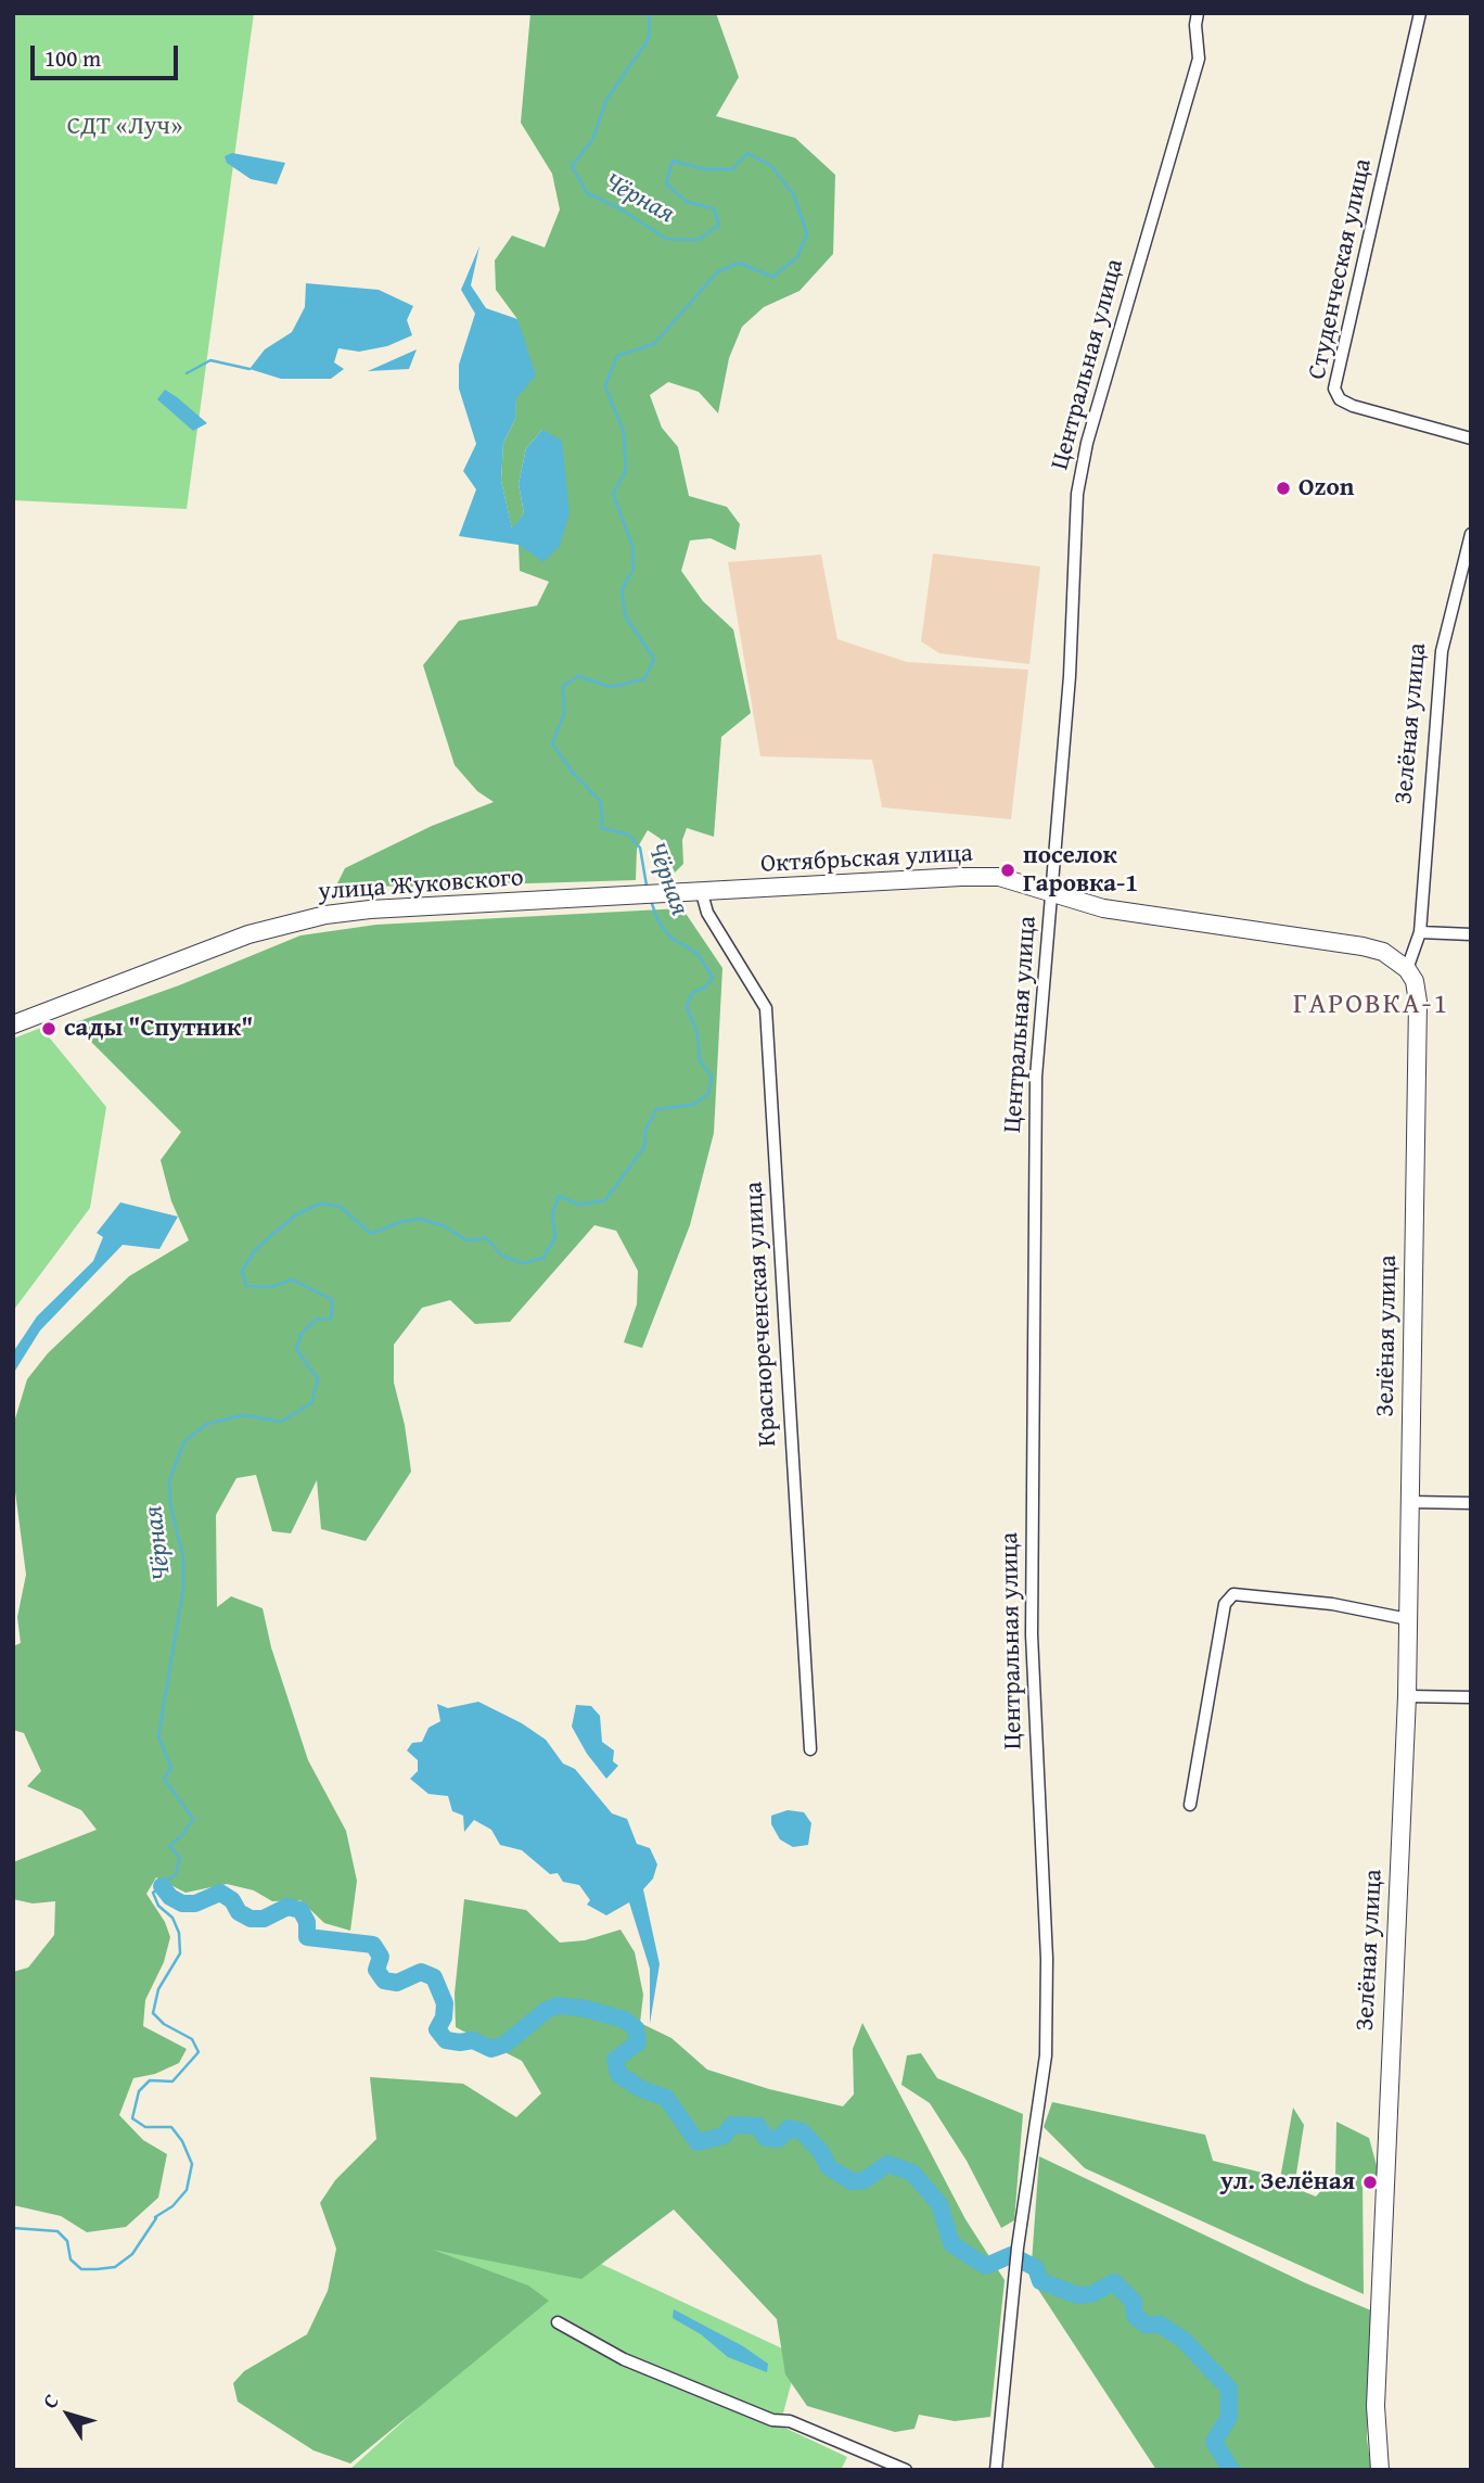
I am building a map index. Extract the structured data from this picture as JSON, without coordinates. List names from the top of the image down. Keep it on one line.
{"streets":{"main road":["Зелёная улица","Октябрьская улица","улица Жуковского"],"street":["Студенческая улица","Центральная улица","Краснореченская улица"]},"crossings":[["Центральная улица","Октябрьская улица"],["Зелёная улица","Октябрьская улица"],["Октябрьская улица","улица Жуковского"],["Октябрьская улица","Краснореченская улица"]],"districts":["ГАРОВКА-1"],"water":["Чёрная"],"parks":["СДТ «Луч»"],"places":["Ozon","поселок Гаровка-1","сады \"Спутник\"","ул. Зелёная"],"scale_bar":"100 m","north":"top left"}
